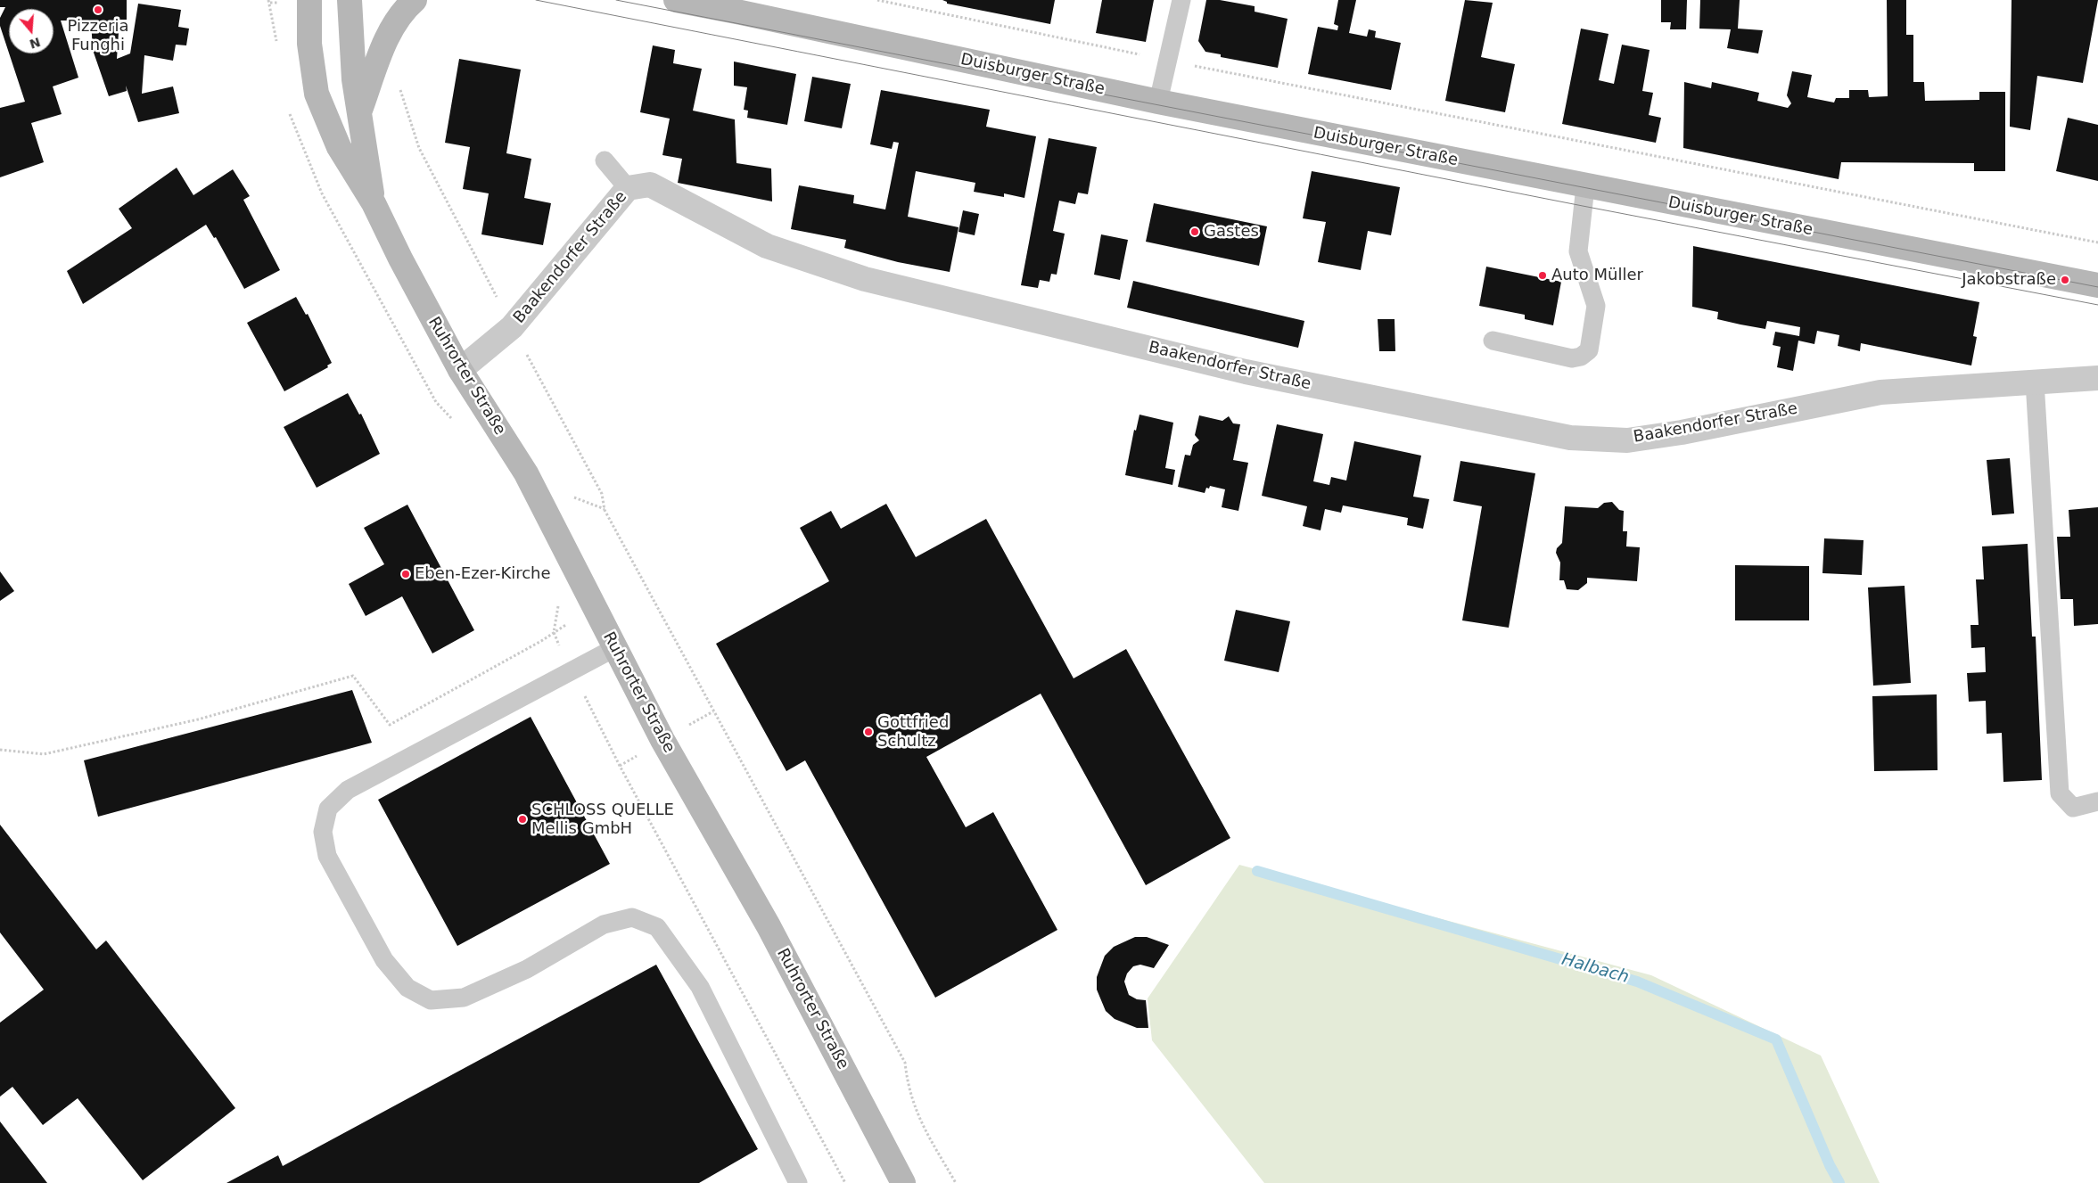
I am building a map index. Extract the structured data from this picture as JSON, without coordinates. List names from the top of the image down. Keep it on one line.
{"streets":{"street":["Duisburger Straße","Baakendorfer Straße","Ruhrorter Straße"]},"crossings":[["Baakendorfer Straße","Ruhrorter Straße"]],"water":["Halbach"],"places":["Pizzeria Funghi","Gastes","Auto Müller","Jakobstraße","Eben-Ezer-Kirche","Gottfried Schultz","SCHLOSS QUELLE Mellis GmbH"],"north":"bottom"}
